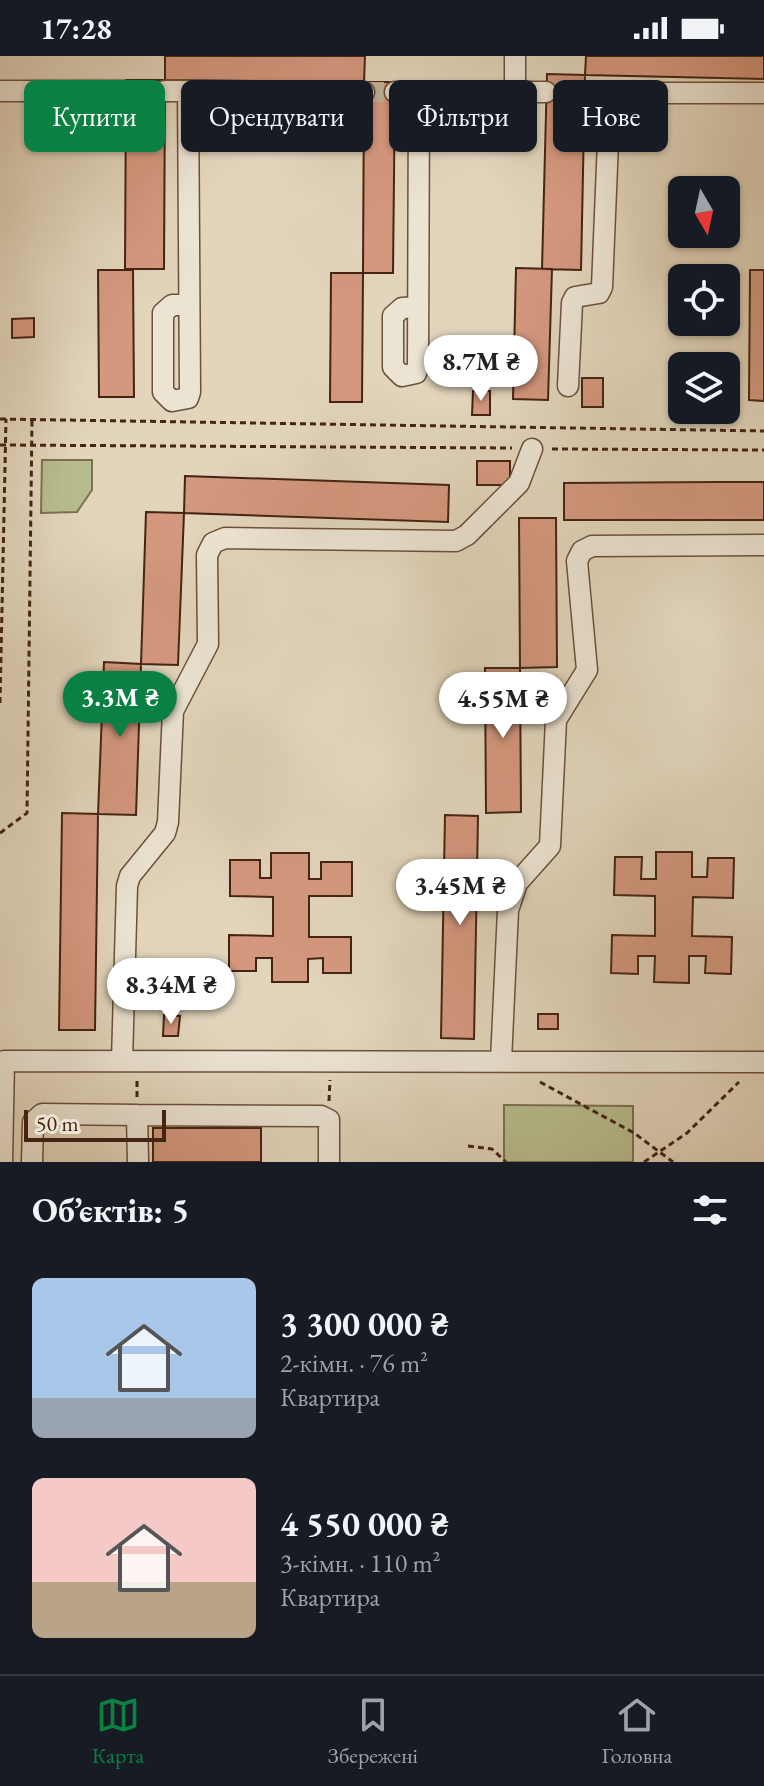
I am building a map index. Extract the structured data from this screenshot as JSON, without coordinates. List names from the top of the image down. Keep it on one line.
{"scale_bar":"50 m","north":"bottom","page":{"status":"17:28","chip":["Купити","Орендувати","Фільтри","Нове"],"price":["8.7M ₴","3.3M ₴","4.55M ₴","3.45M ₴","8.34M ₴"],"scale":"50 m","heading":"Об’єктів: 5","list":[{"name":"3 300 000 ₴","note":"2-кімн. · 76 m² · Квартира"},{"name":"4 550 000 ₴","note":"3-кімн. · 110 m² · Квартира"}],"tabs":["Карта","Збережені","Головна"]}}
